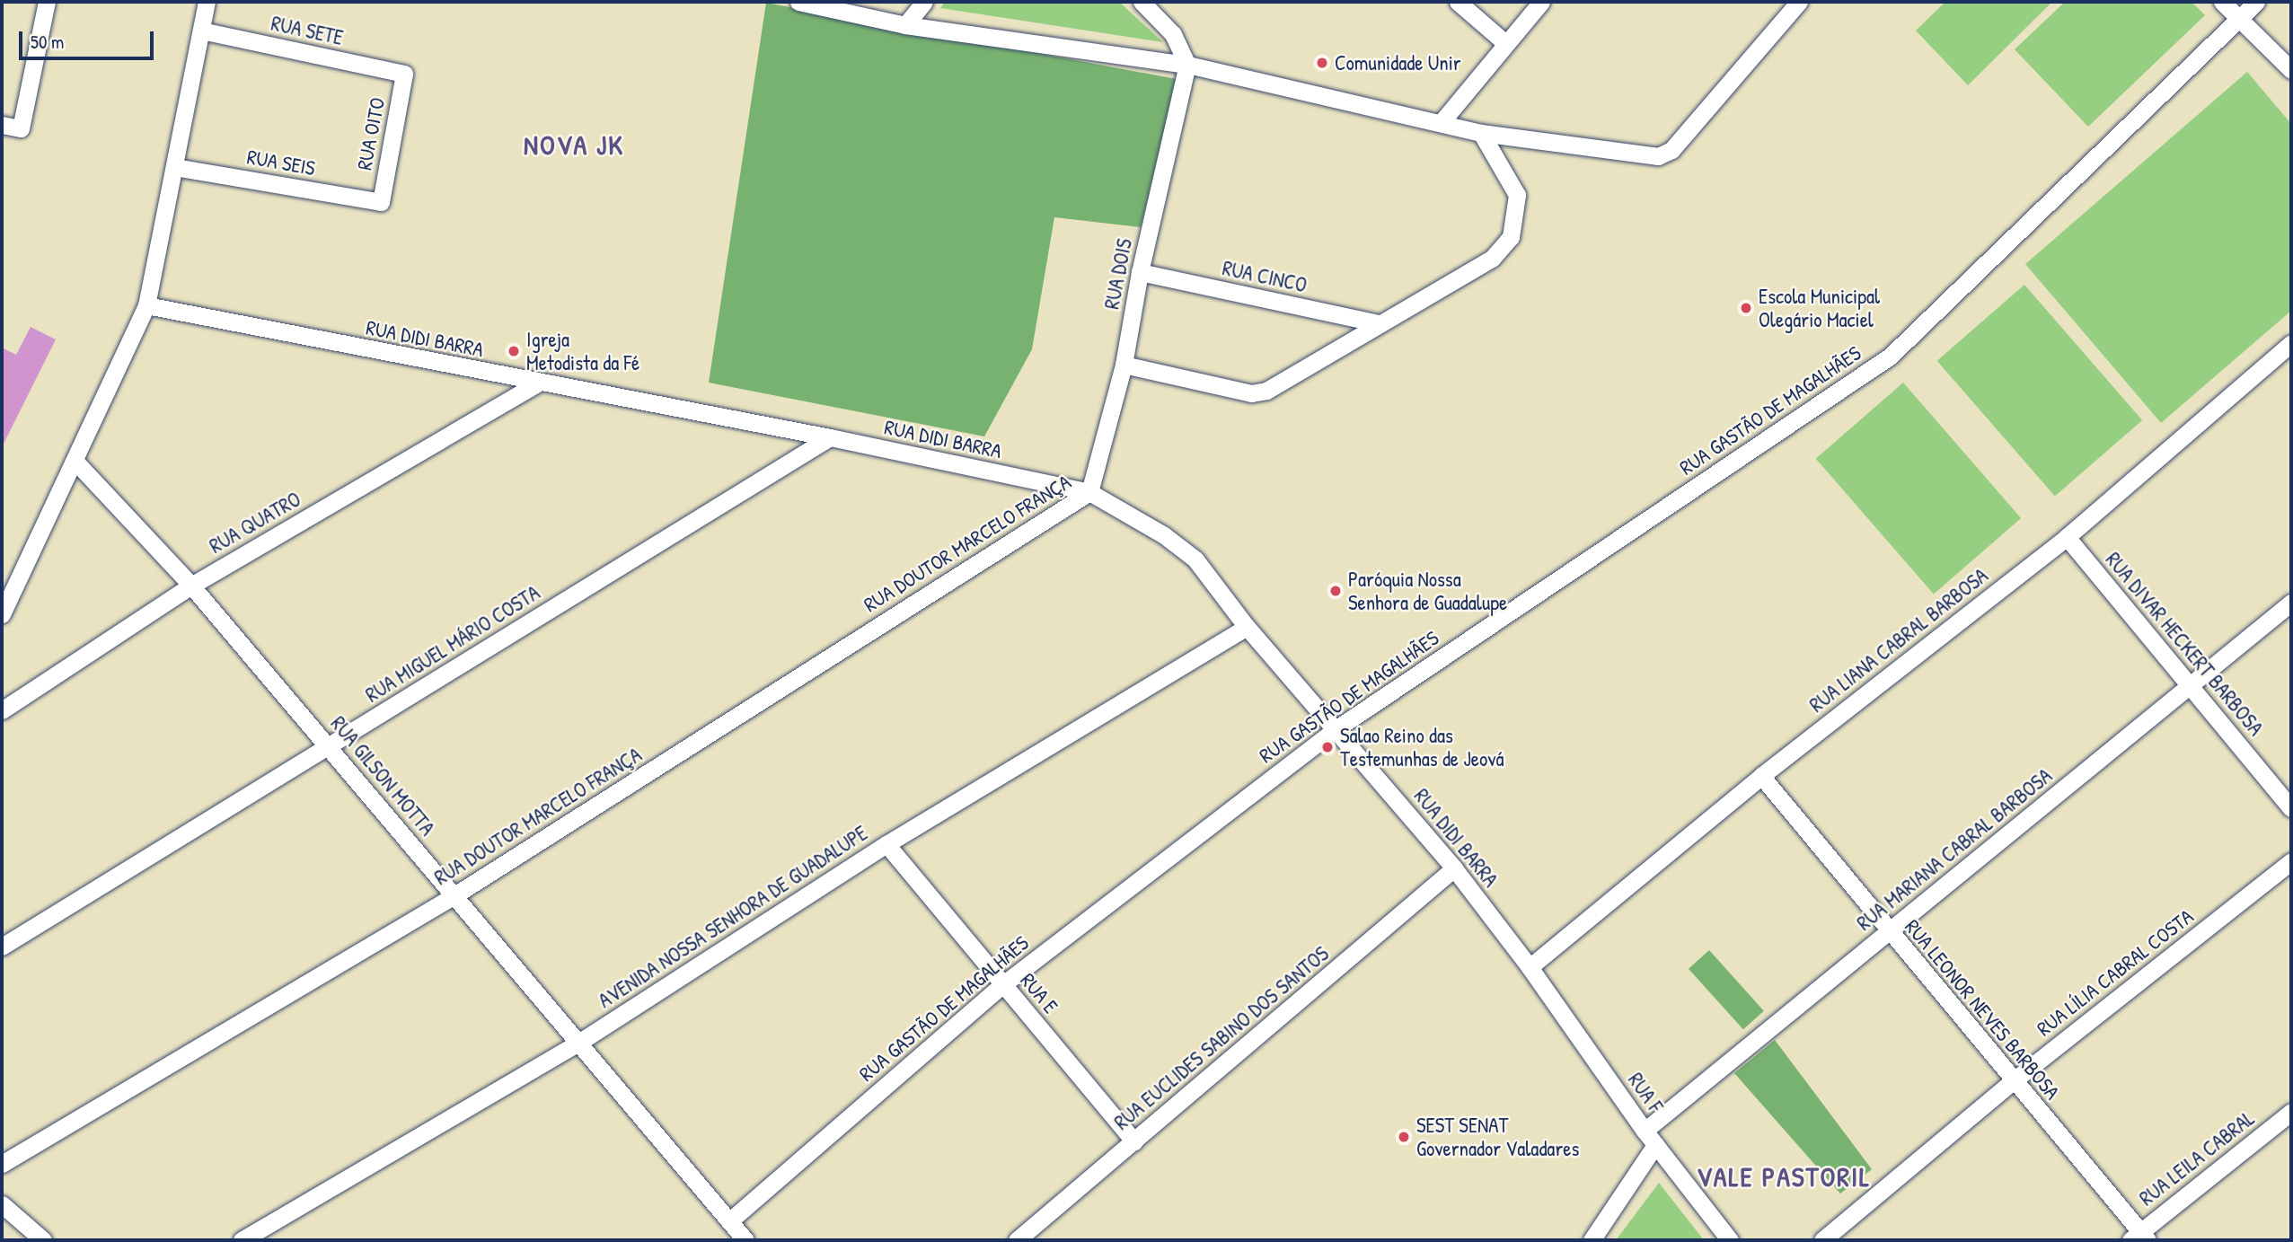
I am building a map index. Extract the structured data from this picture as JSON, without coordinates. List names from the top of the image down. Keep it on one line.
{"streets":{"street":["RUA SETE","RUA OITO","RUA SEIS","RUA DOIS","RUA CINCO","RUA DIDI BARRA","RUA GASTÃO DE MAGALHÃES","RUA QUATRO","RUA DOUTOR MARCELO FRANÇA","RUA LIANA CABRAL BARBOSA","RUA MIGUEL MÁRIO COSTA","RUA DIVAR HECKERT BARBOSA","RUA GILSON MOTTA","RUA MARIANA CABRAL BARBOSA","AVENIDA NOSSA SENHORA DE GUADALUPE","RUA LÍLIA CABRAL COSTA","RUA E","RUA LEONOR NEVES BARBOSA","RUA EUCLIDES SABINO DOS SANTOS","RUA F","RUA LEILA CABRAL"]},"crossings":[["RUA SETE","RUA OITO"],["RUA OITO","RUA SEIS"],["RUA DOIS","RUA CINCO"],["RUA DOIS","RUA DIDI BARRA"],["RUA DOIS","RUA DOUTOR MARCELO FRANÇA"],["RUA DIDI BARRA","RUA GASTÃO DE MAGALHÃES"],["RUA DIDI BARRA","RUA QUATRO"],["RUA DIDI BARRA","RUA DOUTOR MARCELO FRANÇA"],["RUA DIDI BARRA","RUA LIANA CABRAL BARBOSA"],["RUA DIDI BARRA","RUA MIGUEL MÁRIO COSTA"],["RUA DIDI BARRA","AVENIDA NOSSA SENHORA DE GUADALUPE"],["RUA DIDI BARRA","RUA EUCLIDES SABINO DOS SANTOS"],["RUA DIDI BARRA","RUA F"],["RUA GASTÃO DE MAGALHÃES","RUA GILSON MOTTA"],["RUA GASTÃO DE MAGALHÃES","RUA E"],["RUA QUATRO","RUA GILSON MOTTA"],["RUA DOUTOR MARCELO FRANÇA","RUA GILSON MOTTA"],["RUA LIANA CABRAL BARBOSA","RUA DIVAR HECKERT BARBOSA"],["RUA LIANA CABRAL BARBOSA","RUA LEONOR NEVES BARBOSA"],["RUA LIANA CABRAL BARBOSA","RUA F"],["RUA MIGUEL MÁRIO COSTA","RUA GILSON MOTTA"],["RUA DIVAR HECKERT BARBOSA","RUA MARIANA CABRAL BARBOSA"],["RUA GILSON MOTTA","AVENIDA NOSSA SENHORA DE GUADALUPE"],["RUA MARIANA CABRAL BARBOSA","RUA LEONOR NEVES BARBOSA"],["RUA MARIANA CABRAL BARBOSA","RUA F"],["AVENIDA NOSSA SENHORA DE GUADALUPE","RUA E"],["RUA LÍLIA CABRAL COSTA","RUA LEONOR NEVES BARBOSA"],["RUA E","RUA EUCLIDES SABINO DOS SANTOS"],["RUA LEONOR NEVES BARBOSA","RUA LEILA CABRAL"]],"districts":["NOVA JK","VALE PASTORIL"],"places":["Comunidade Unir","Escola Municipal Olegário Maciel","Igreja Metodista da Fé","Paróquia Nossa Senhora de Guadalupe","Salao Reino das Testemunhas de Jeová","SEST SENAT Governador Valadares"],"scale_bar":"50 m"}
